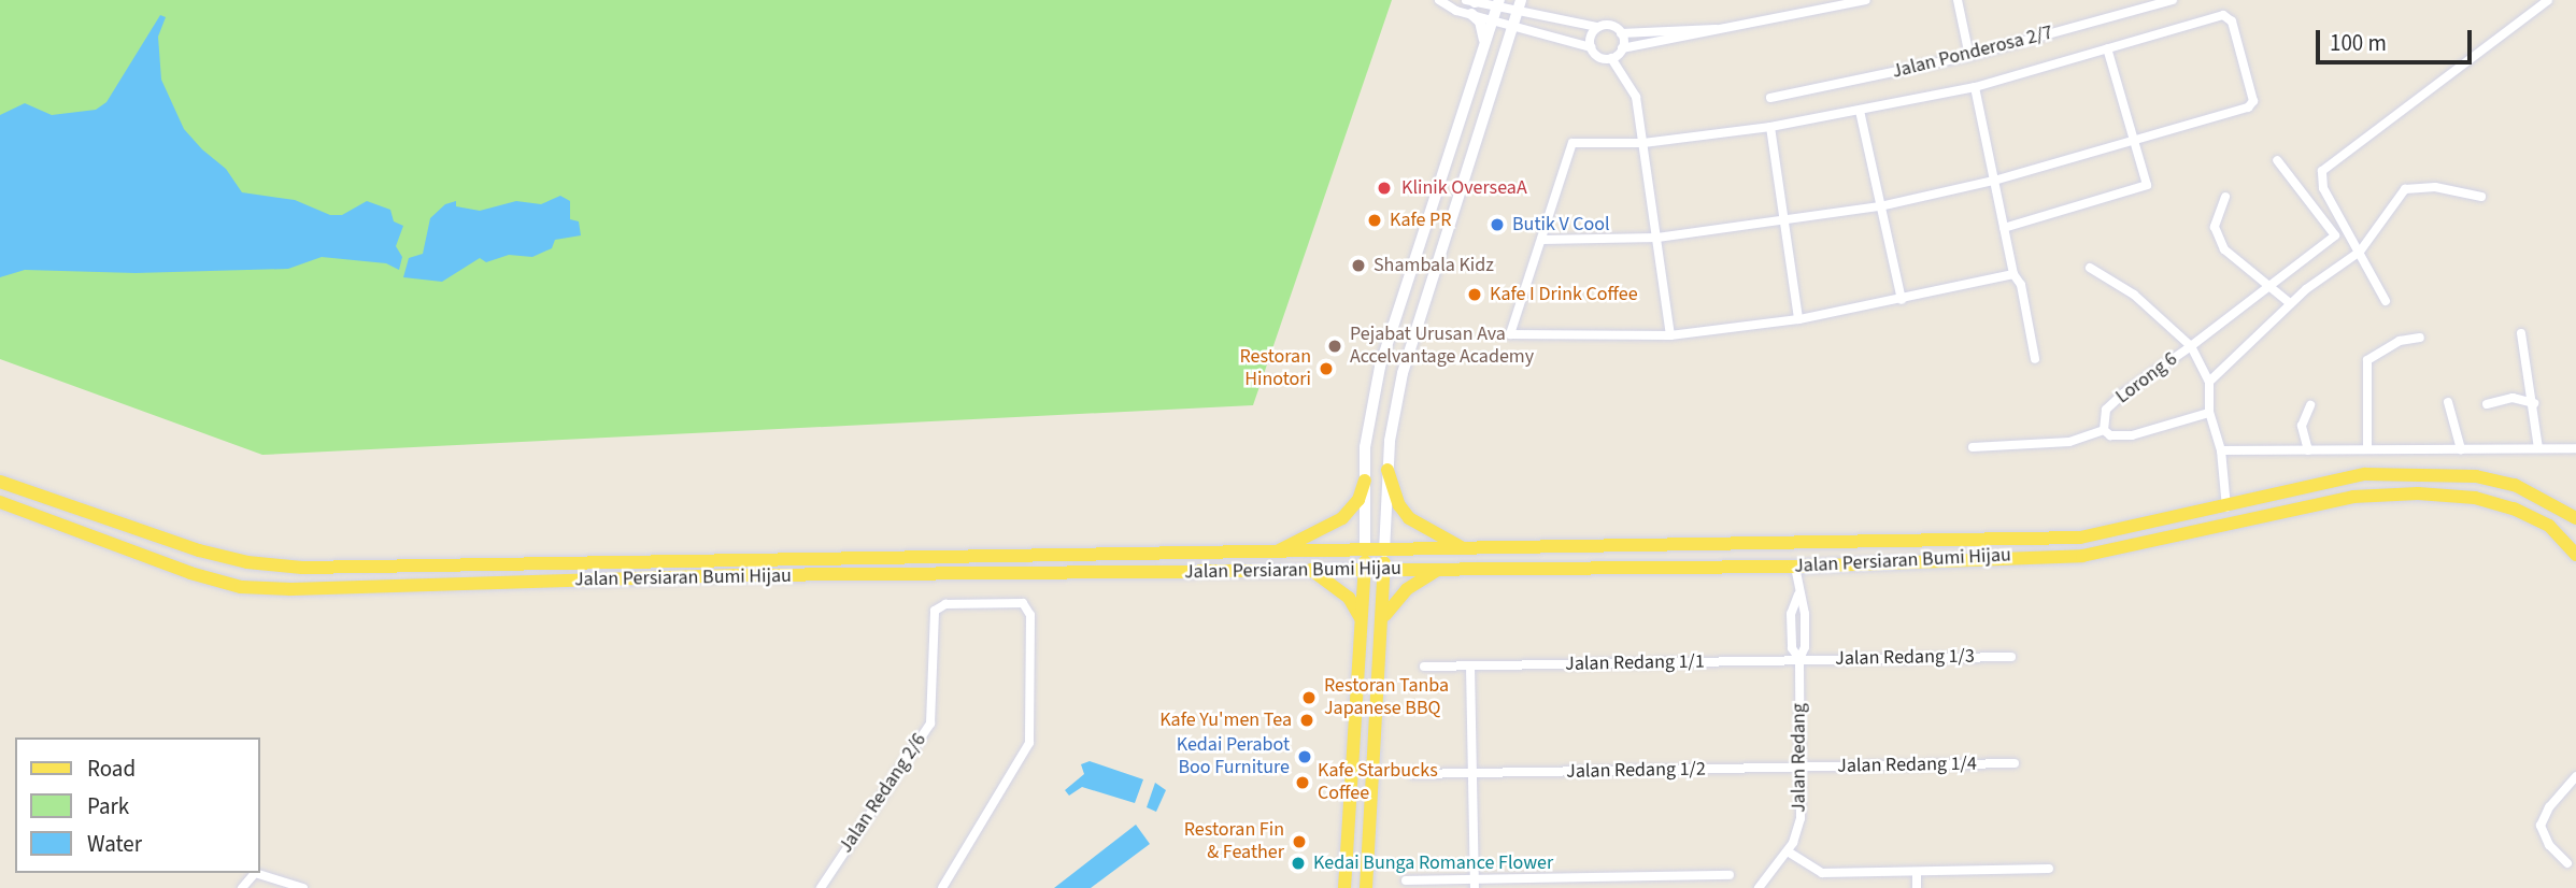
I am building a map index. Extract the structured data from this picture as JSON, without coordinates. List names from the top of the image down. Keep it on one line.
{"streets":{"main road":["Jalan Persiaran Bumi Hijau"],"street":["Jalan Ponderosa 2/7","Lorong 6","Jalan Redang 1/3","Jalan Redang 1/1","Jalan Redang","Jalan Redang 1/4","Jalan Redang 1/2","Jalan Redang 2/6"]},"crossings":[["Jalan Persiaran Bumi Hijau","Jalan Redang"],["Jalan Redang 1/3","Jalan Redang 1/1"],["Jalan Redang 1/3","Jalan Redang"],["Jalan Redang 1/1","Jalan Redang"],["Jalan Redang","Jalan Redang 1/4"],["Jalan Redang","Jalan Redang 1/2"],["Jalan Redang 1/4","Jalan Redang 1/2"]],"places":["Klinik OverseaA","Kafe PR","Butik V Cool","Shambala Kidz","Kafe I Drink Coffee","Pejabat Urusan Ava Accelvantage Academy","Restoran Hinotori","Restoran Tanba Japanese BBQ","Kafe Yu'men Tea","Kedai Perabot Boo Furniture","Kafe Starbucks Coffee","Restoran Fin & Feather","Kedai Bunga Romance Flower"],"legend":["Road","Park","Water"],"scale_bar":"100 m"}
